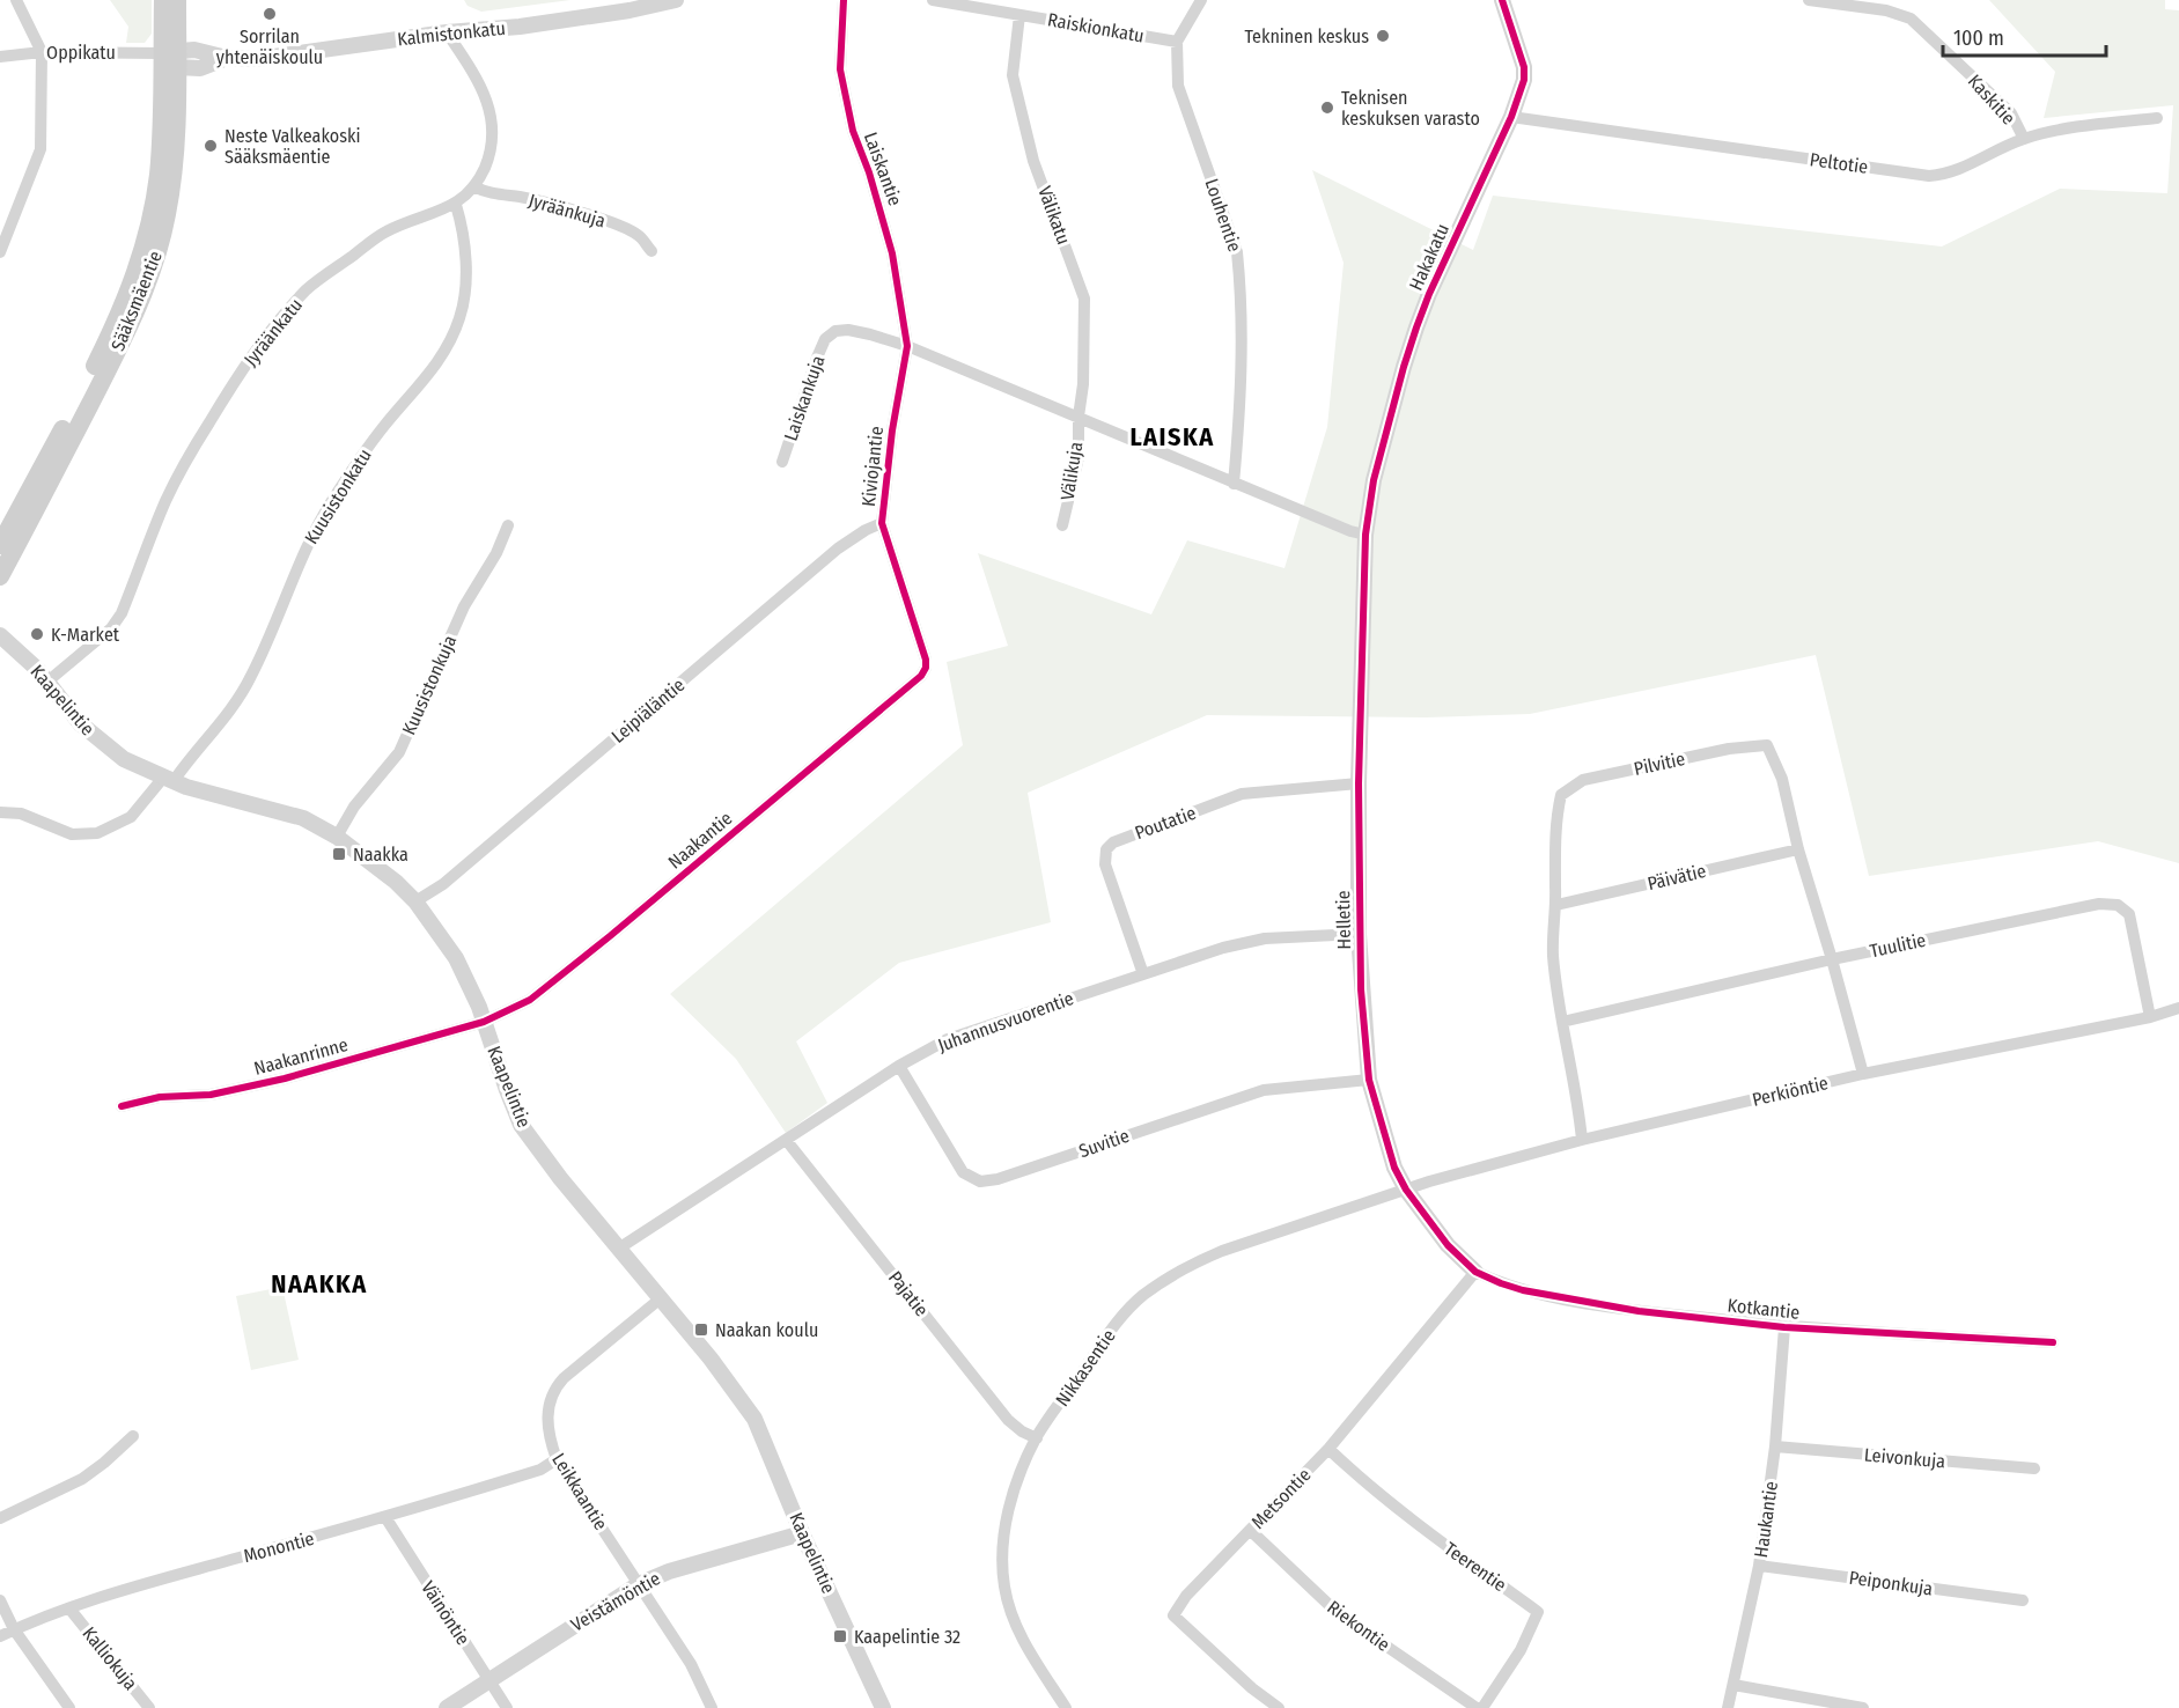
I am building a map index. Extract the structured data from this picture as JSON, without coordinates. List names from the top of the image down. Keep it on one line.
{"streets":{"main road":["Sääksmäentie"],"street":["Raiskionkatu","Kalmistonkatu","Oppikatu","Kaskitie","Peltotie","Laiskantie","Jyräänkuja","Välikatu","Louhentie","Hakakatu","Jyräänkatu","Laiskankuja","Kiviojantie","Välikuja","Kuusistonkatu","Kuusistonkuja","Kaapelintie","Leipiäläntie","Pilvitie","Poutatie","Naakantie","Päivätie","Helletie","Tuulitie","Juhannusvuorentie","Naakanrinne","Perkiöntie","Suvitie","Pajatie","Kotkantie","Nikkasentie","Leivonkuja","Leikkaantie","Metsontie","Haukantie","Monontie","Teerentie","Peiponkuja","Veistämöntie","Väinöntie","Riekontie","Kalliokuja"]},"crossings":[["Raiskionkatu","Välikatu"],["Raiskionkatu","Louhentie"],["Kalmistonkatu","Oppikatu"],["Kalmistonkatu","Sääksmäentie"],["Kalmistonkatu","Jyräänkatu"],["Oppikatu","Sääksmäentie"],["Kaskitie","Peltotie"],["Peltotie","Hakakatu"],["Laiskantie","Laiskankuja"],["Laiskantie","Kiviojantie"],["Jyräänkuja","Jyräänkatu"],["Välikatu","Välikuja"],["Hakakatu","Helletie"],["Jyräänkatu","Kuusistonkatu"],["Jyräänkatu","Kaapelintie"],["Laiskankuja","Kiviojantie"],["Kiviojantie","Leipiäläntie"],["Kiviojantie","Naakantie"],["Kuusistonkatu","Kaapelintie"],["Kuusistonkuja","Kaapelintie"],["Kaapelintie","Leipiäläntie"],["Kaapelintie","Naakantie"],["Kaapelintie","Juhannusvuorentie"],["Kaapelintie","Naakanrinne"],["Kaapelintie","Leikkaantie"],["Kaapelintie","Veistämöntie"],["Pilvitie","Päivätie"],["Pilvitie","Tuulitie"],["Pilvitie","Perkiöntie"],["Poutatie","Helletie"],["Poutatie","Juhannusvuorentie"],["Naakantie","Naakanrinne"],["Helletie","Juhannusvuorentie"],["Helletie","Perkiöntie"],["Helletie","Suvitie"],["Helletie","Kotkantie"],["Helletie","Nikkasentie"],["Helletie","Metsontie"],["Tuulitie","Perkiöntie"],["Juhannusvuorentie","Suvitie"],["Juhannusvuorentie","Pajatie"],["Perkiöntie","Nikkasentie"],["Pajatie","Nikkasentie"],["Kotkantie","Metsontie"],["Kotkantie","Haukantie"],["Leivonkuja","Haukantie"],["Leikkaantie","Monontie"],["Leikkaantie","Veistämöntie"],["Metsontie","Teerentie"],["Metsontie","Riekontie"],["Haukantie","Peiponkuja"],["Monontie","Väinöntie"],["Monontie","Kalliokuja"],["Veistämöntie","Väinöntie"]],"districts":["LAISKA","NAAKKA"],"places":{"other":["Sorrilan yhtenäiskoulu","Tekninen keskus","Teknisen keskuksen varasto","Neste Valkeakoski Sääksmäentie","K-Market"],"transit":["Naakka","Naakan koulu","Kaapelintie 32"]},"scale_bar":"100 m"}
